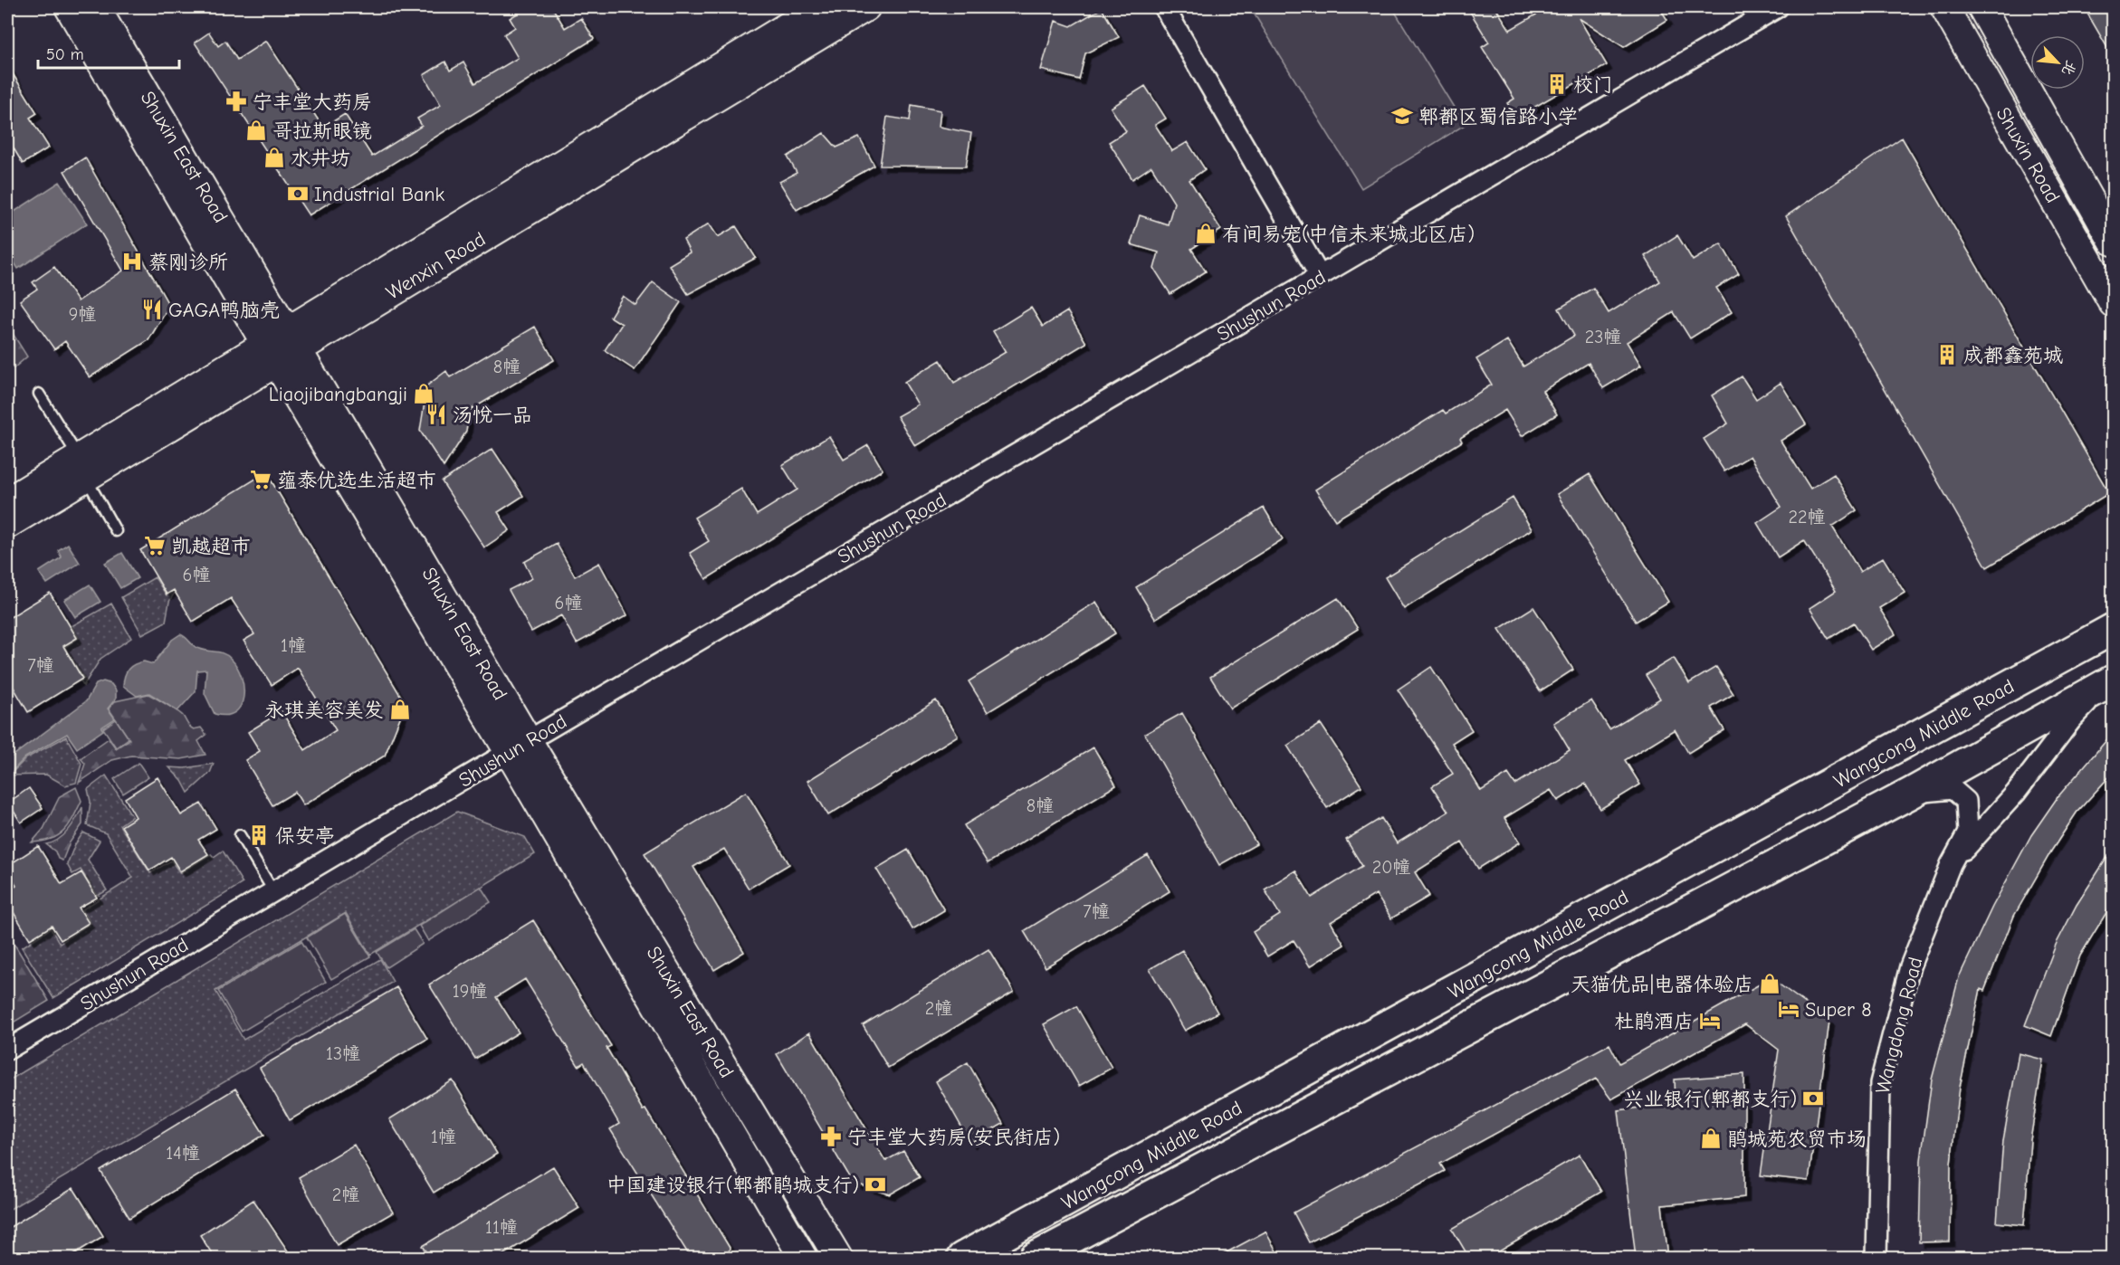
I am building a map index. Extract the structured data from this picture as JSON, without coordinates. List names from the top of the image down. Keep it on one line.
{"streets":{"main road":["Shuxin Road","Shuxin East Road","Wenxin Road","Wangcong Middle Road"],"street":["Shushun Road","Wangdong Road"]},"crossings":[["Shuxin East Road","Wenxin Road"],["Shuxin East Road","Shushun Road"],["Wangcong Middle Road","Wangdong Road"]],"places":{"building":["校门","成都鑫苑城","保安亭"],"pharmacy":["宁丰堂大药房","宁丰堂大药房(安民街店)"],"school or university":["郫都区蜀信路小学"],"shop":["哥拉斯眼镜","水井坊","有间易宠(中信未来城北区店)","Liaojibangbangji","永琪美容美发","天猫优品|电器体验店","鹃城苑农贸市场"],"bank":["Industrial Bank","兴业银行(郫都支行)","中国建设银行(郫都鹃城支行)"],"hospital":["蔡刚诊所"],"restaurant":["GAGA鸭脑壳","汤悦一品"],"supermarket":["蕴泰优选生活超市","凯越超市"],"hotel":["Super 8","杜鹃酒店"]},"house_numbers":["9幢","23幢","8幢","22幢","6幢","6幢","1幢","7幢","8幢","20幢","7幢","19幢","2幢","13幢","1幢","14幢","2幢","11幢"],"scale_bar":"50 m","north":"bottom right"}
